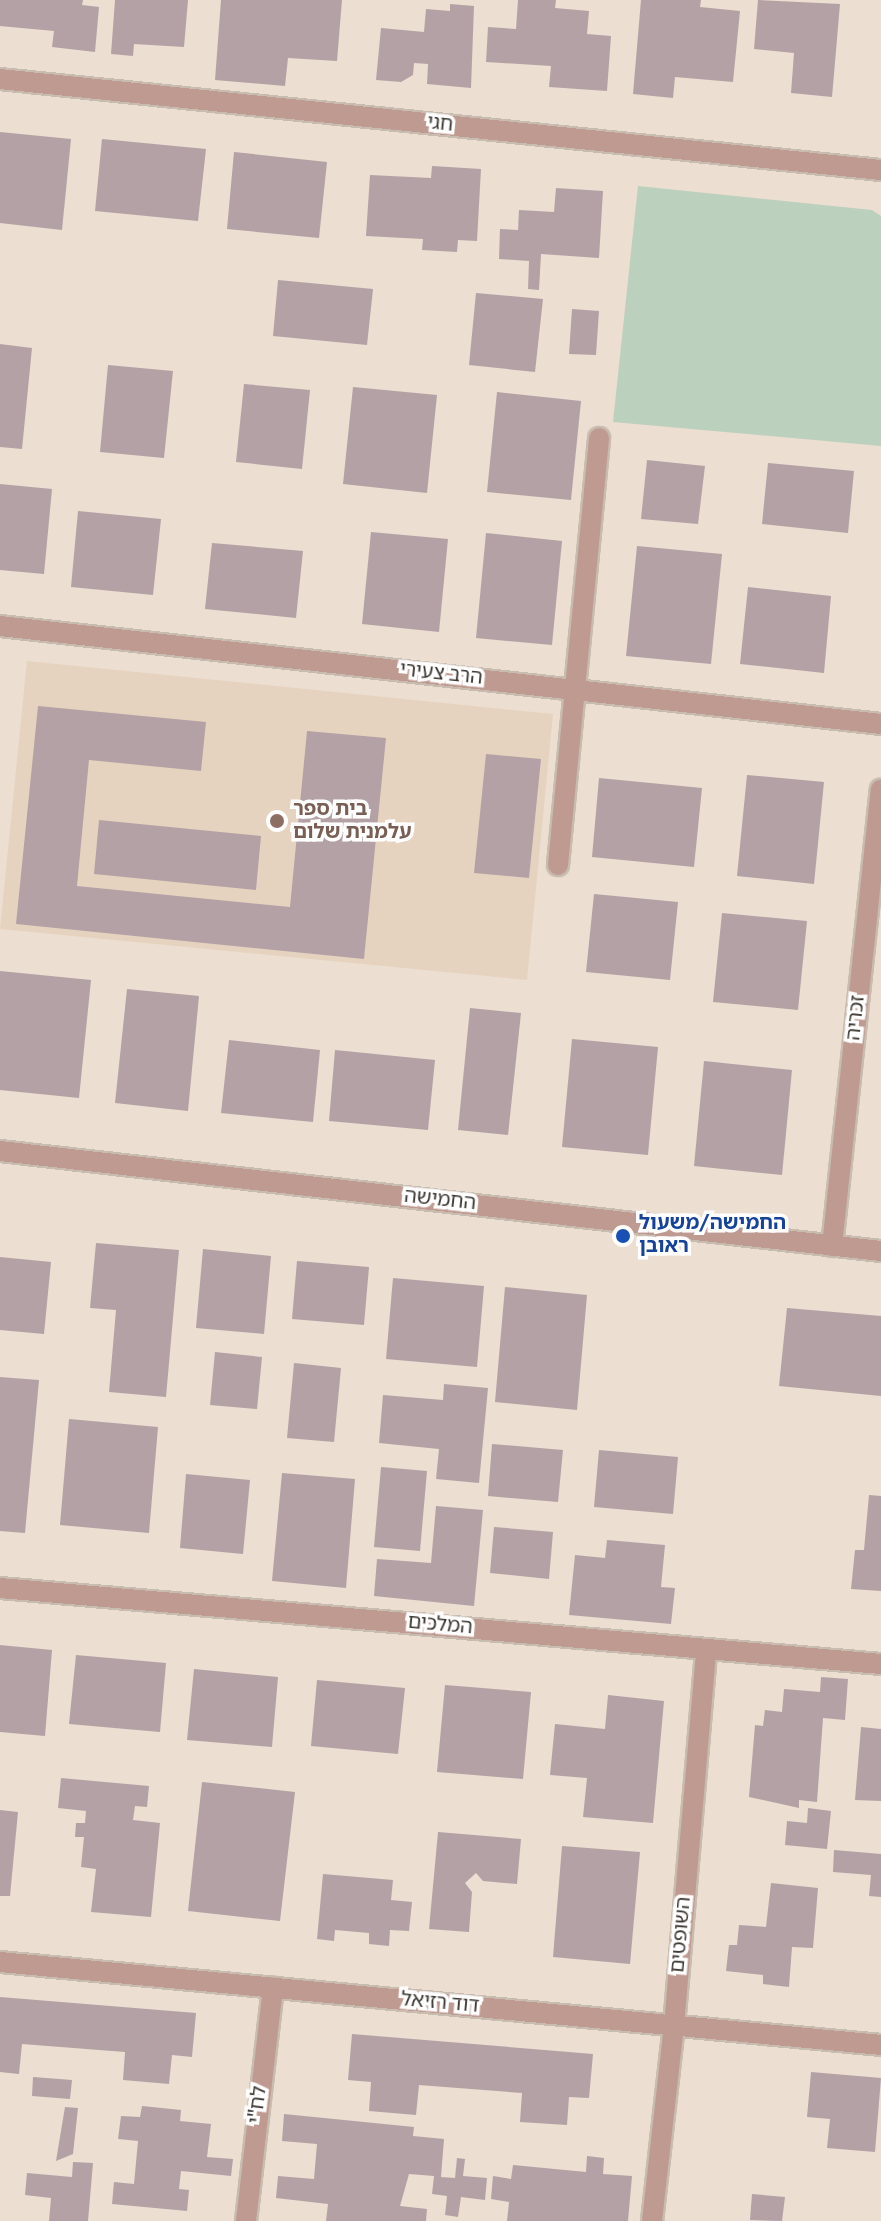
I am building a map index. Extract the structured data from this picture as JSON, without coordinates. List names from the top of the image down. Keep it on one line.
{"streets":{"street":["חגי","הרב צעירי","זכריה","החמישה","המלכים","השופטים","דוד רזיאל","לח\"י"]},"crossings":[["זכריה","החמישה"],["המלכים","השופטים"],["השופטים","דוד רזיאל"],["דוד רזיאל","לח\"י"]],"places":["בית ספר עלמנית שלום","החמישה/משעול ראובן"]}
